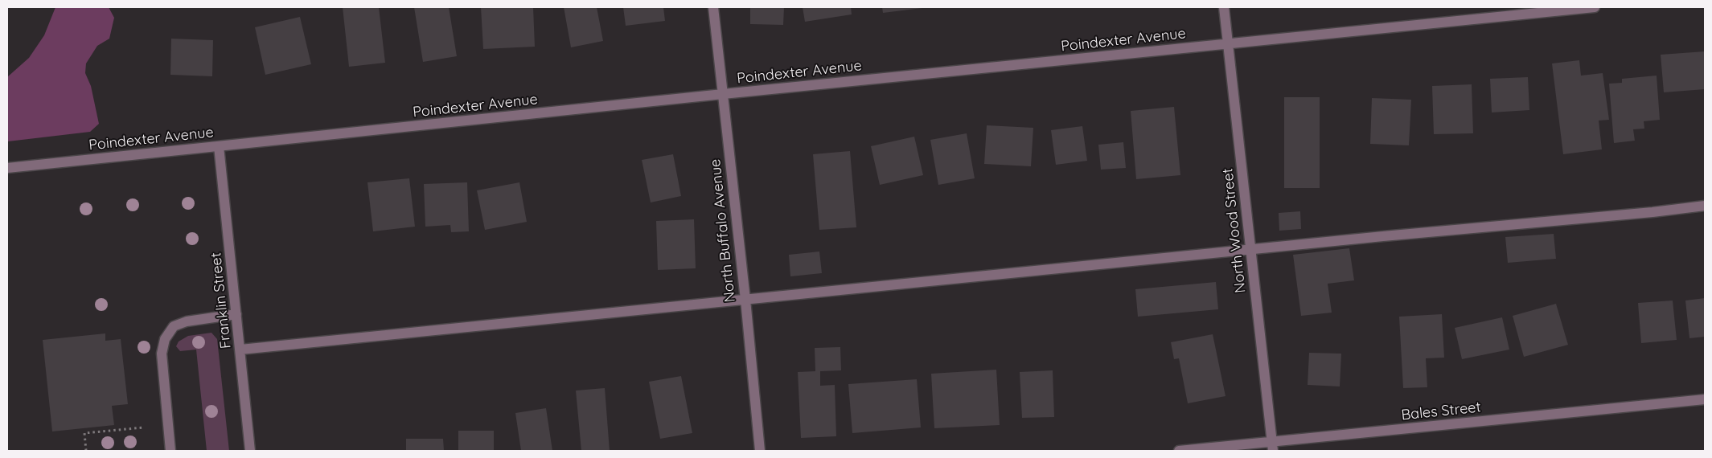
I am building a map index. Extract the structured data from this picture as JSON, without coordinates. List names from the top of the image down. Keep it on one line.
{"streets":{"street":["Poindexter Avenue","North Buffalo Avenue","North Wood Street","Franklin Street","Bales Street"]},"crossings":[["Poindexter Avenue","North Buffalo Avenue"],["Poindexter Avenue","North Wood Street"],["Poindexter Avenue","Franklin Street"],["North Wood Street","Bales Street"]]}
